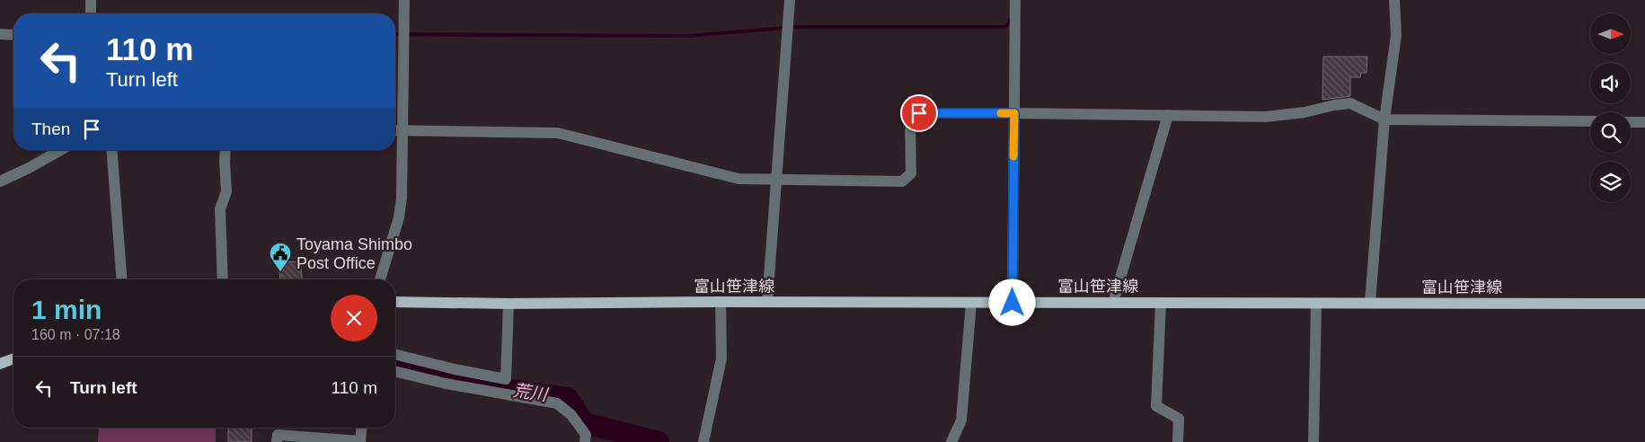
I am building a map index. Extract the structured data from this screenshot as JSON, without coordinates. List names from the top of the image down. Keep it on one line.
{"streets":{"main road":["富山笹津線"]},"water":["荒川"],"places":{"public building":["Toyama Shimbo Post Office"]},"north":"right","page":{"turn":["110 m","Turn left"],"then":"Then","heading":["1 min","160 m · 07:18"],"list":[{"name":"Turn left","value":"110 m"}]}}
